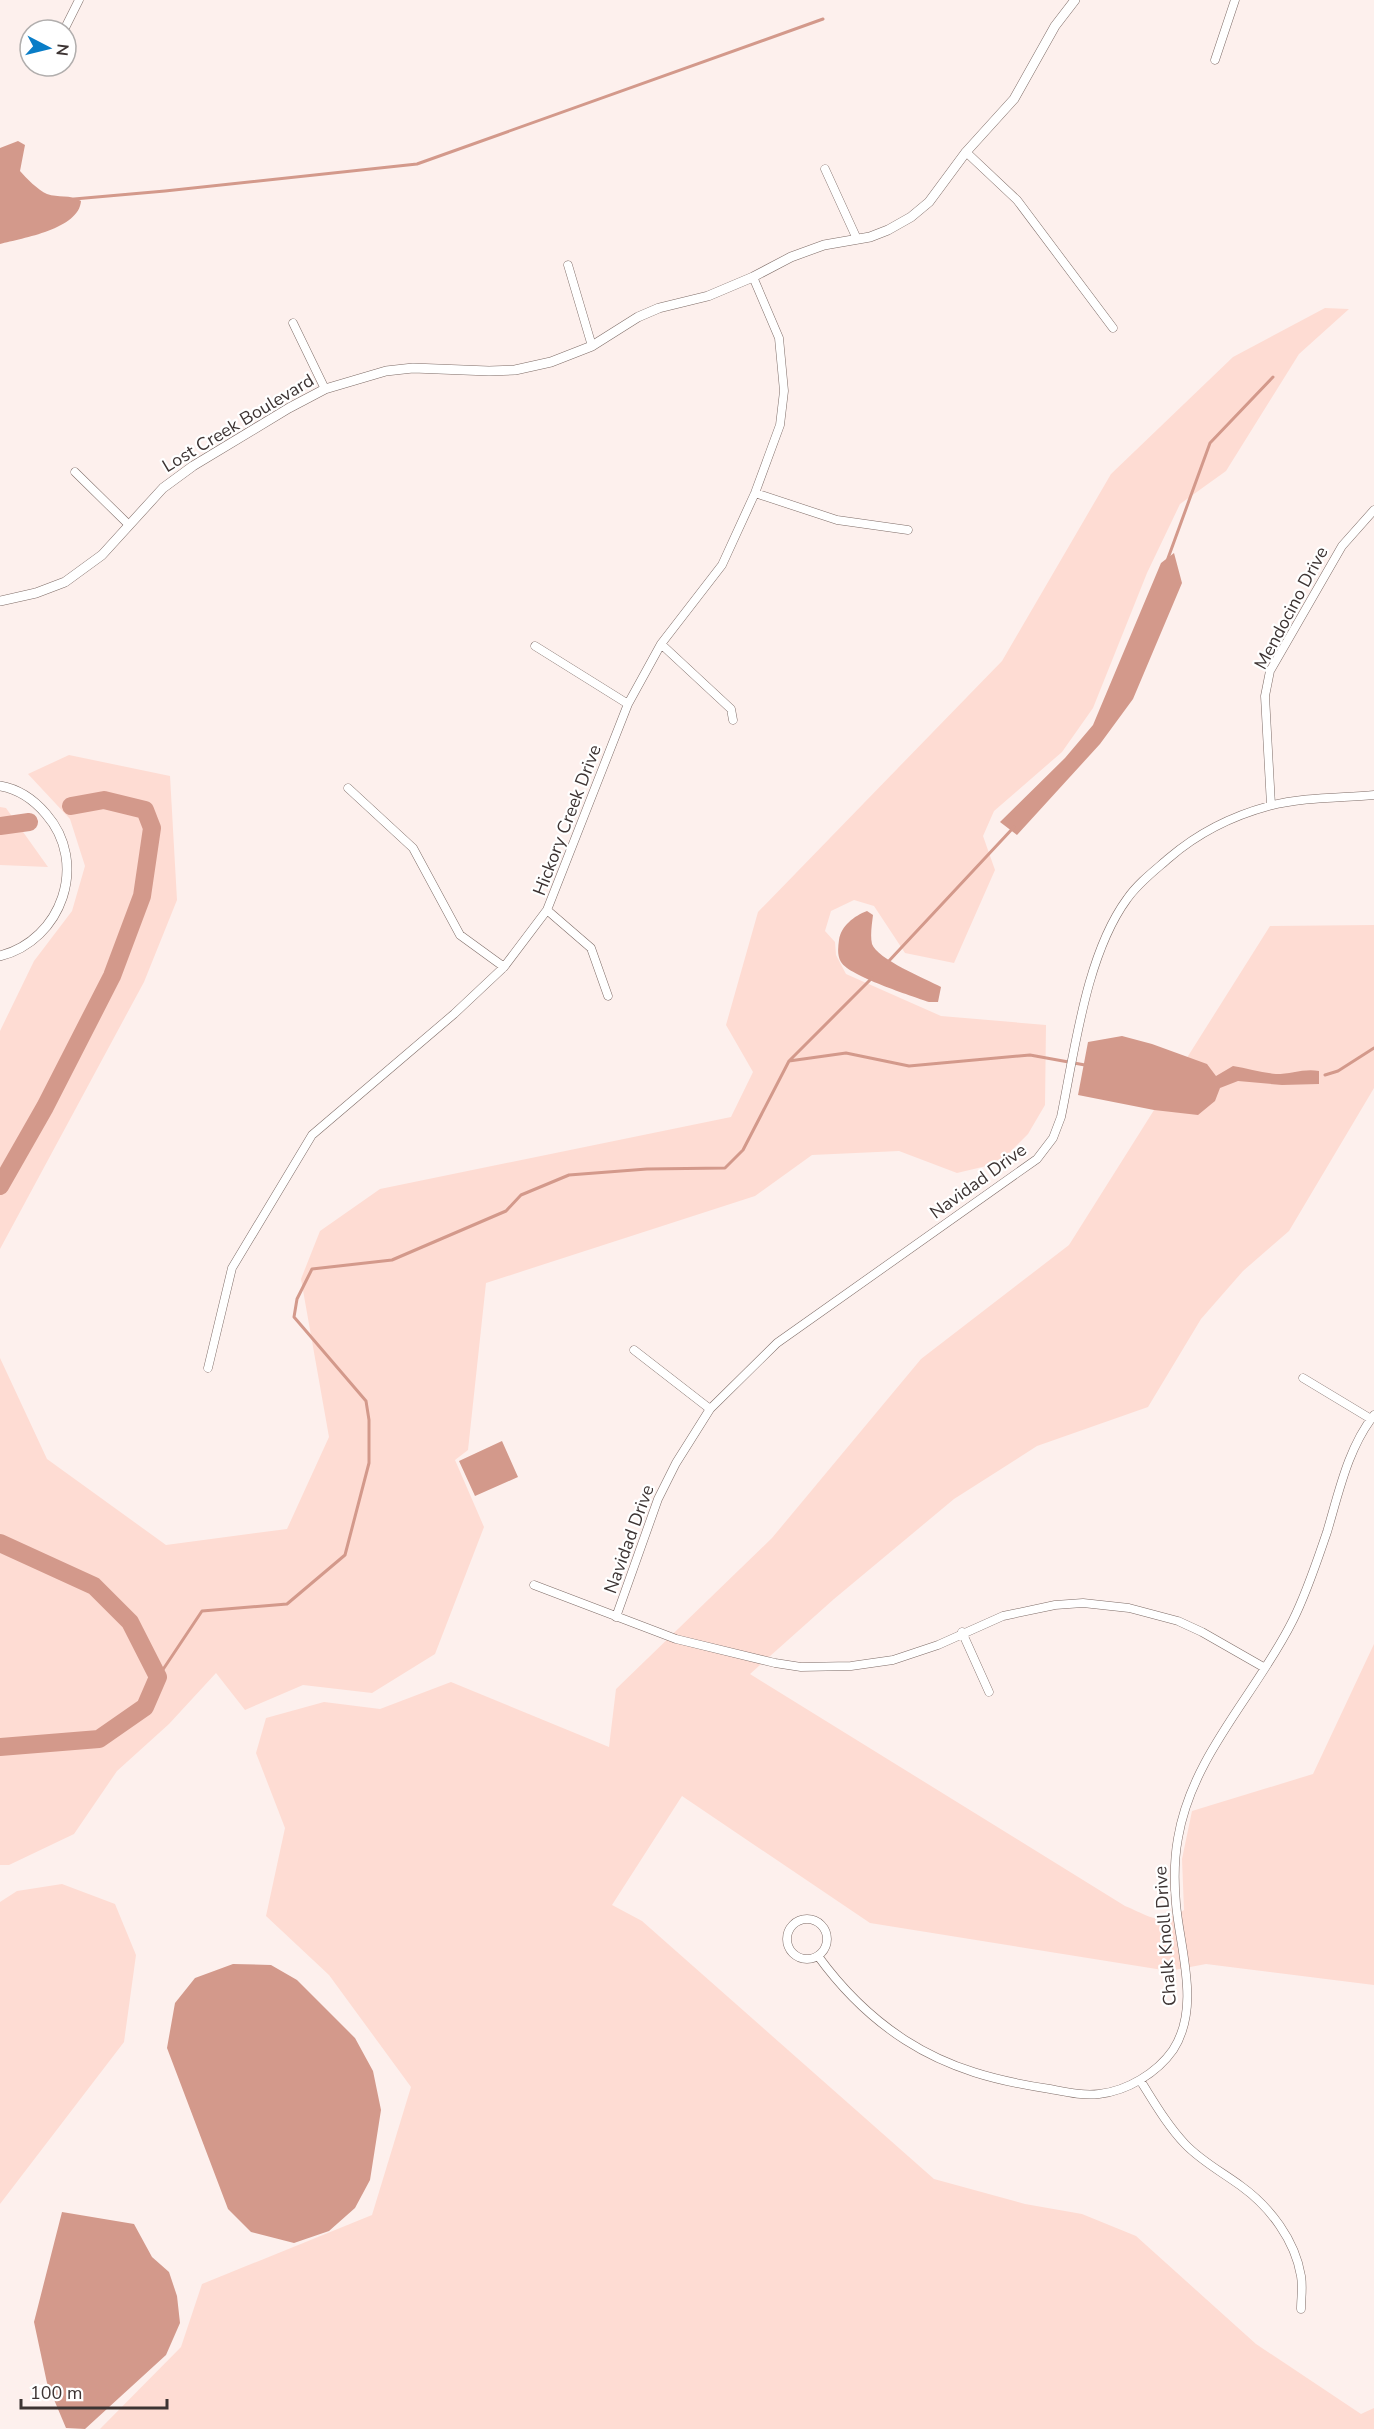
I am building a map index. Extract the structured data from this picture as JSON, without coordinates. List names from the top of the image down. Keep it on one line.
{"streets":{"street":["Lost Creek Boulevard","Mendocino Drive","Hickory Creek Drive","Navidad Drive","Chalk Knoll Drive"]},"crossings":[["Lost Creek Boulevard","Hickory Creek Drive"],["Mendocino Drive","Navidad Drive"]],"scale_bar":"100 m","north":"right"}
